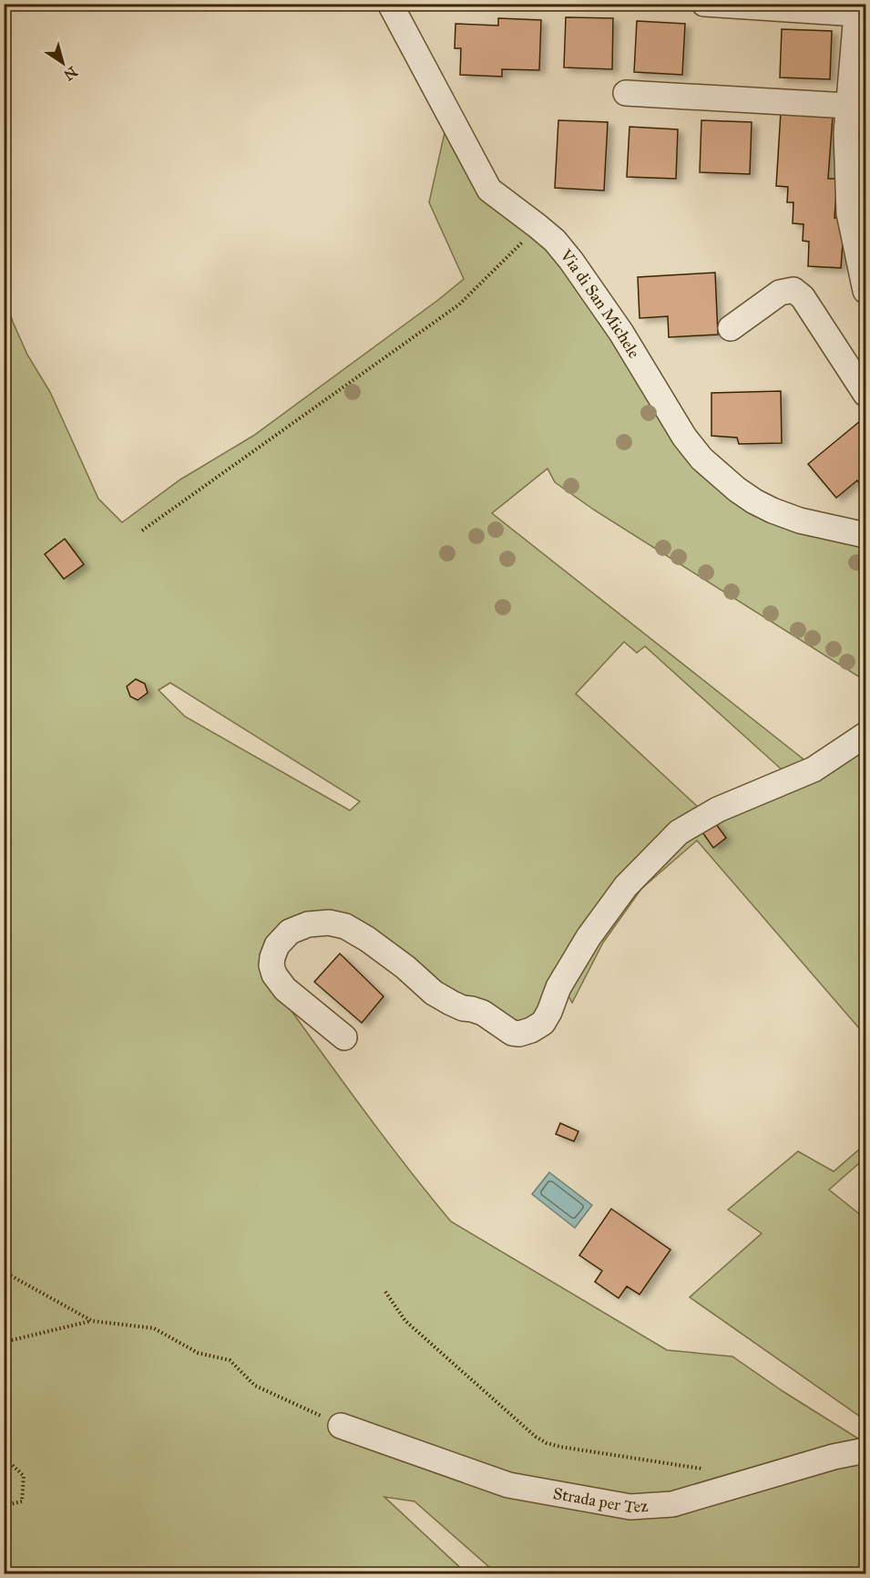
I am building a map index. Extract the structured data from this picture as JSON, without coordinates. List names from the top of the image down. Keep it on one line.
{"streets":{"street":["Via di San Michele","Strada per Tez"]},"north":"bottom right"}
